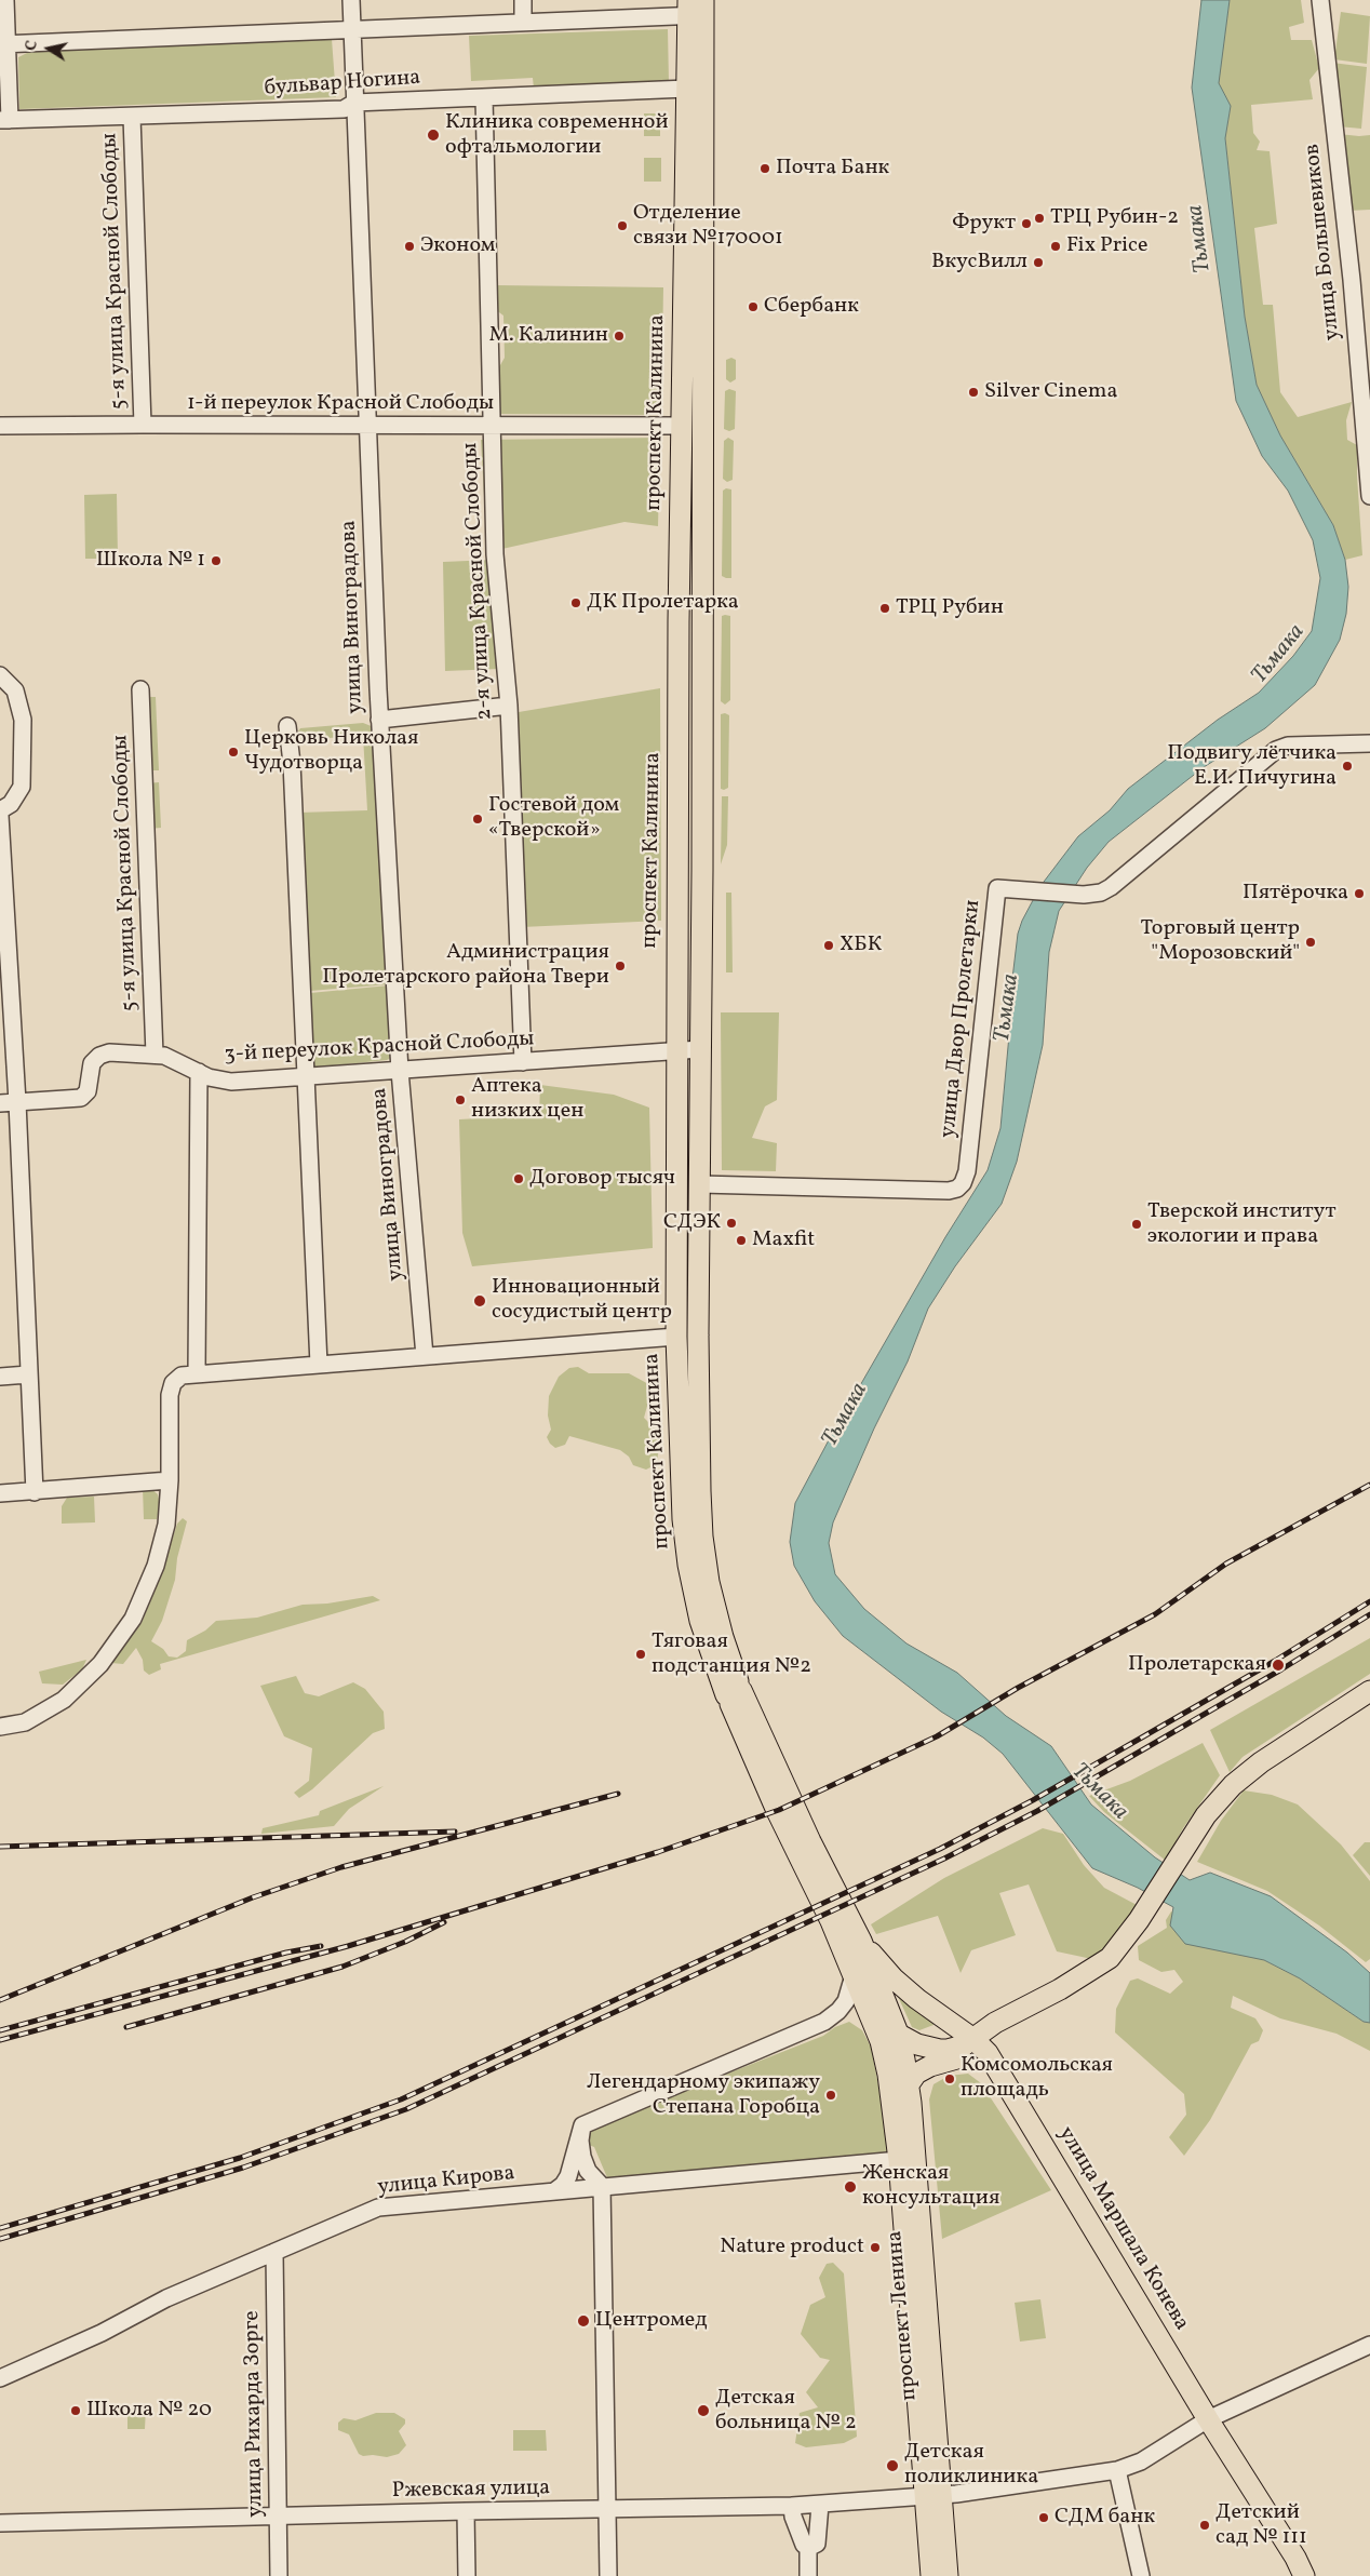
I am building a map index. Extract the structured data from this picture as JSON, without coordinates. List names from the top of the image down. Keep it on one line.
{"streets":{"main road":["проспект Калинина","улица Маршала Конева","проспект Ленина"],"street":["бульвар Ногина","улица Большевиков","5-я улица Красной Слободы","1-й переулок Красной Слободы","2-я улица Красной Слободы","улица Виноградова","улица Двор Пролетарки","3-й переулок Красной Слободы","улица Кирова","улица Рихарда Зорге","Ржевская улица"]},"crossings":[["бульвар Ногина","5-я улица Красной Слободы"],["бульвар Ногина","проспект Калинина"],["бульвар Ногина","2-я улица Красной Слободы"],["бульвар Ногина","улица Виноградова"],["5-я улица Красной Слободы","1-й переулок Красной Слободы"],["5-я улица Красной Слободы","3-й переулок Красной Слободы"],["1-й переулок Красной Слободы","проспект Калинина"],["1-й переулок Красной Слободы","2-я улица Красной Слободы"],["1-й переулок Красной Слободы","улица Виноградова"],["проспект Калинина","улица Двор Пролетарки"],["проспект Калинина","3-й переулок Красной Слободы"],["проспект Калинина","проспект Ленина"],["2-я улица Красной Слободы","3-й переулок Красной Слободы"],["улица Виноградова","3-й переулок Красной Слободы"],["улица Кирова","проспект Ленина"],["улица Кирова","улица Рихарда Зорге"],["улица Маршала Конева","проспект Ленина"],["улица Маршала Конева","Ржевская улица"],["проспект Ленина","Ржевская улица"],["улица Рихарда Зорге","Ржевская улица"]],"water":["Тьмака"],"places":["Клиника современной офтальмологии","Почта Банк","ТРЦ Рубин-2","Фрукт","Отделение связи №170001","Эконом","Fix Price","ВкусВилл","Сбербанк","М. Калинин","Silver Cinema","Школа № 1","ДК Пролетарка","ТРЦ Рубин","Церковь Николая Чудотворца","Подвигу лётчика Е.И. Пичугина","Гостевой дом «Тверской»","Пятёрочка","Торговый центр \"Морозовский\"","ХБК","Администрация Пролетарского района Твери","Аптека низких цен","Договор тысяч","СДЭК","Тверской институт экологии и права","Maxfit","Инновационный сосудистый центр","Тяговая подстанция №2","Пролетарская","Комсомольская площадь","Легендарному экипажу Степана Горобца","Женская консультация","Nature product","Центромед","Школа № 20","Детская больница № 2","Детская поликлиника","СДМ банк","Детский сад № 111"],"north":"left"}
